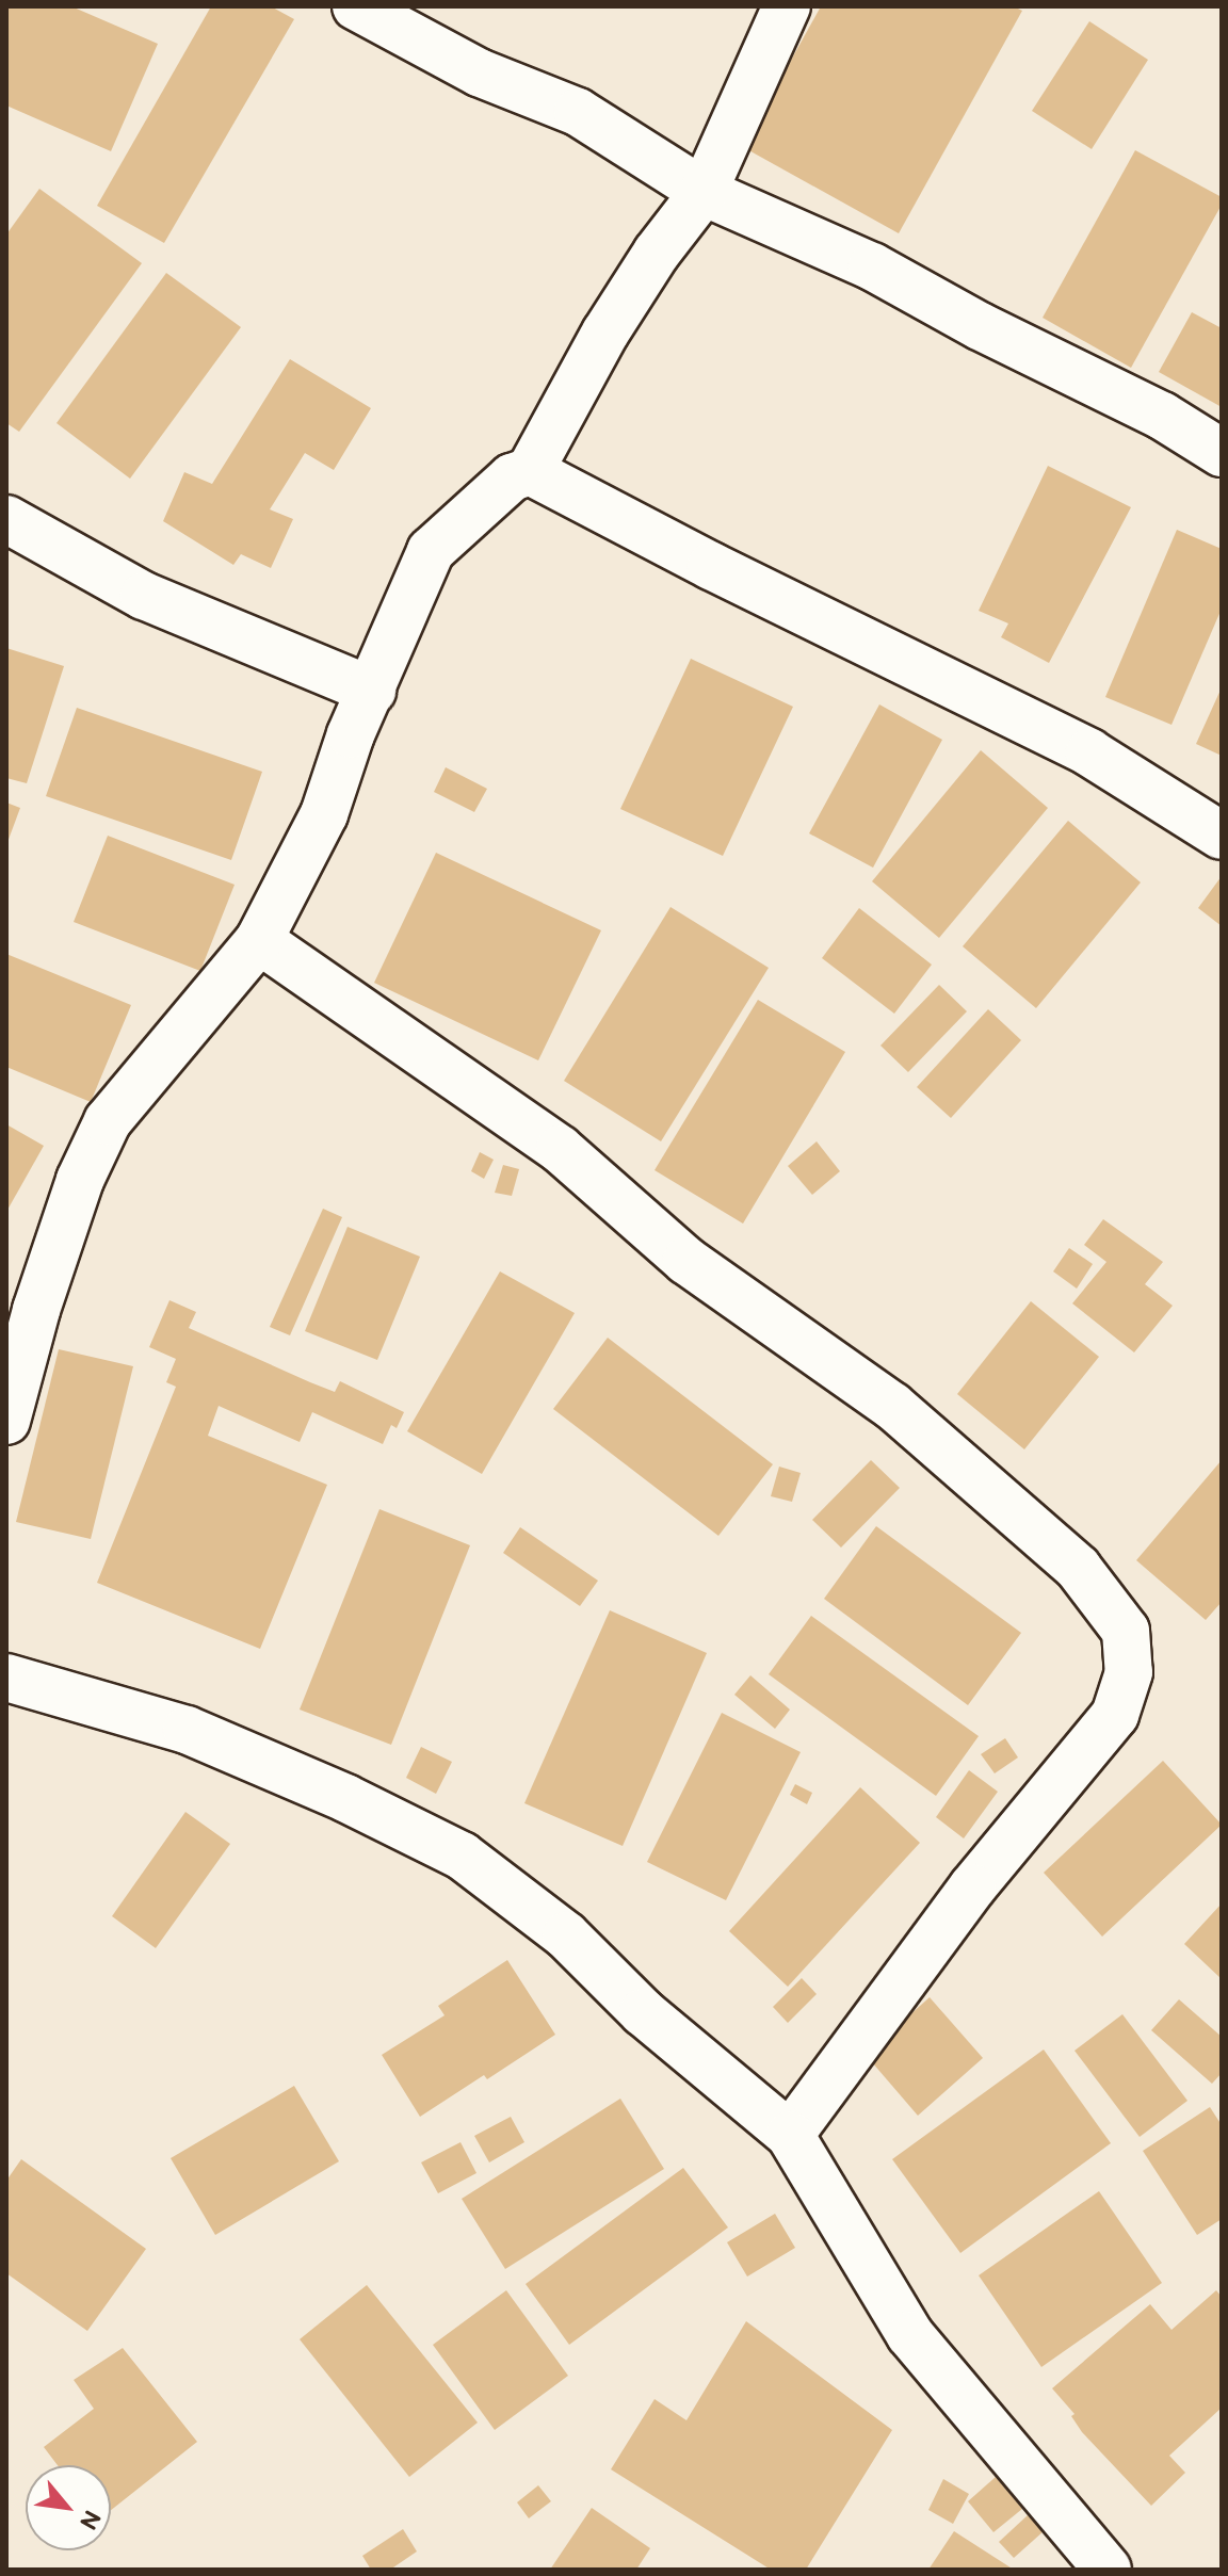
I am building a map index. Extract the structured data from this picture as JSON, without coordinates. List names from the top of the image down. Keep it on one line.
{"north":"bottom right"}
